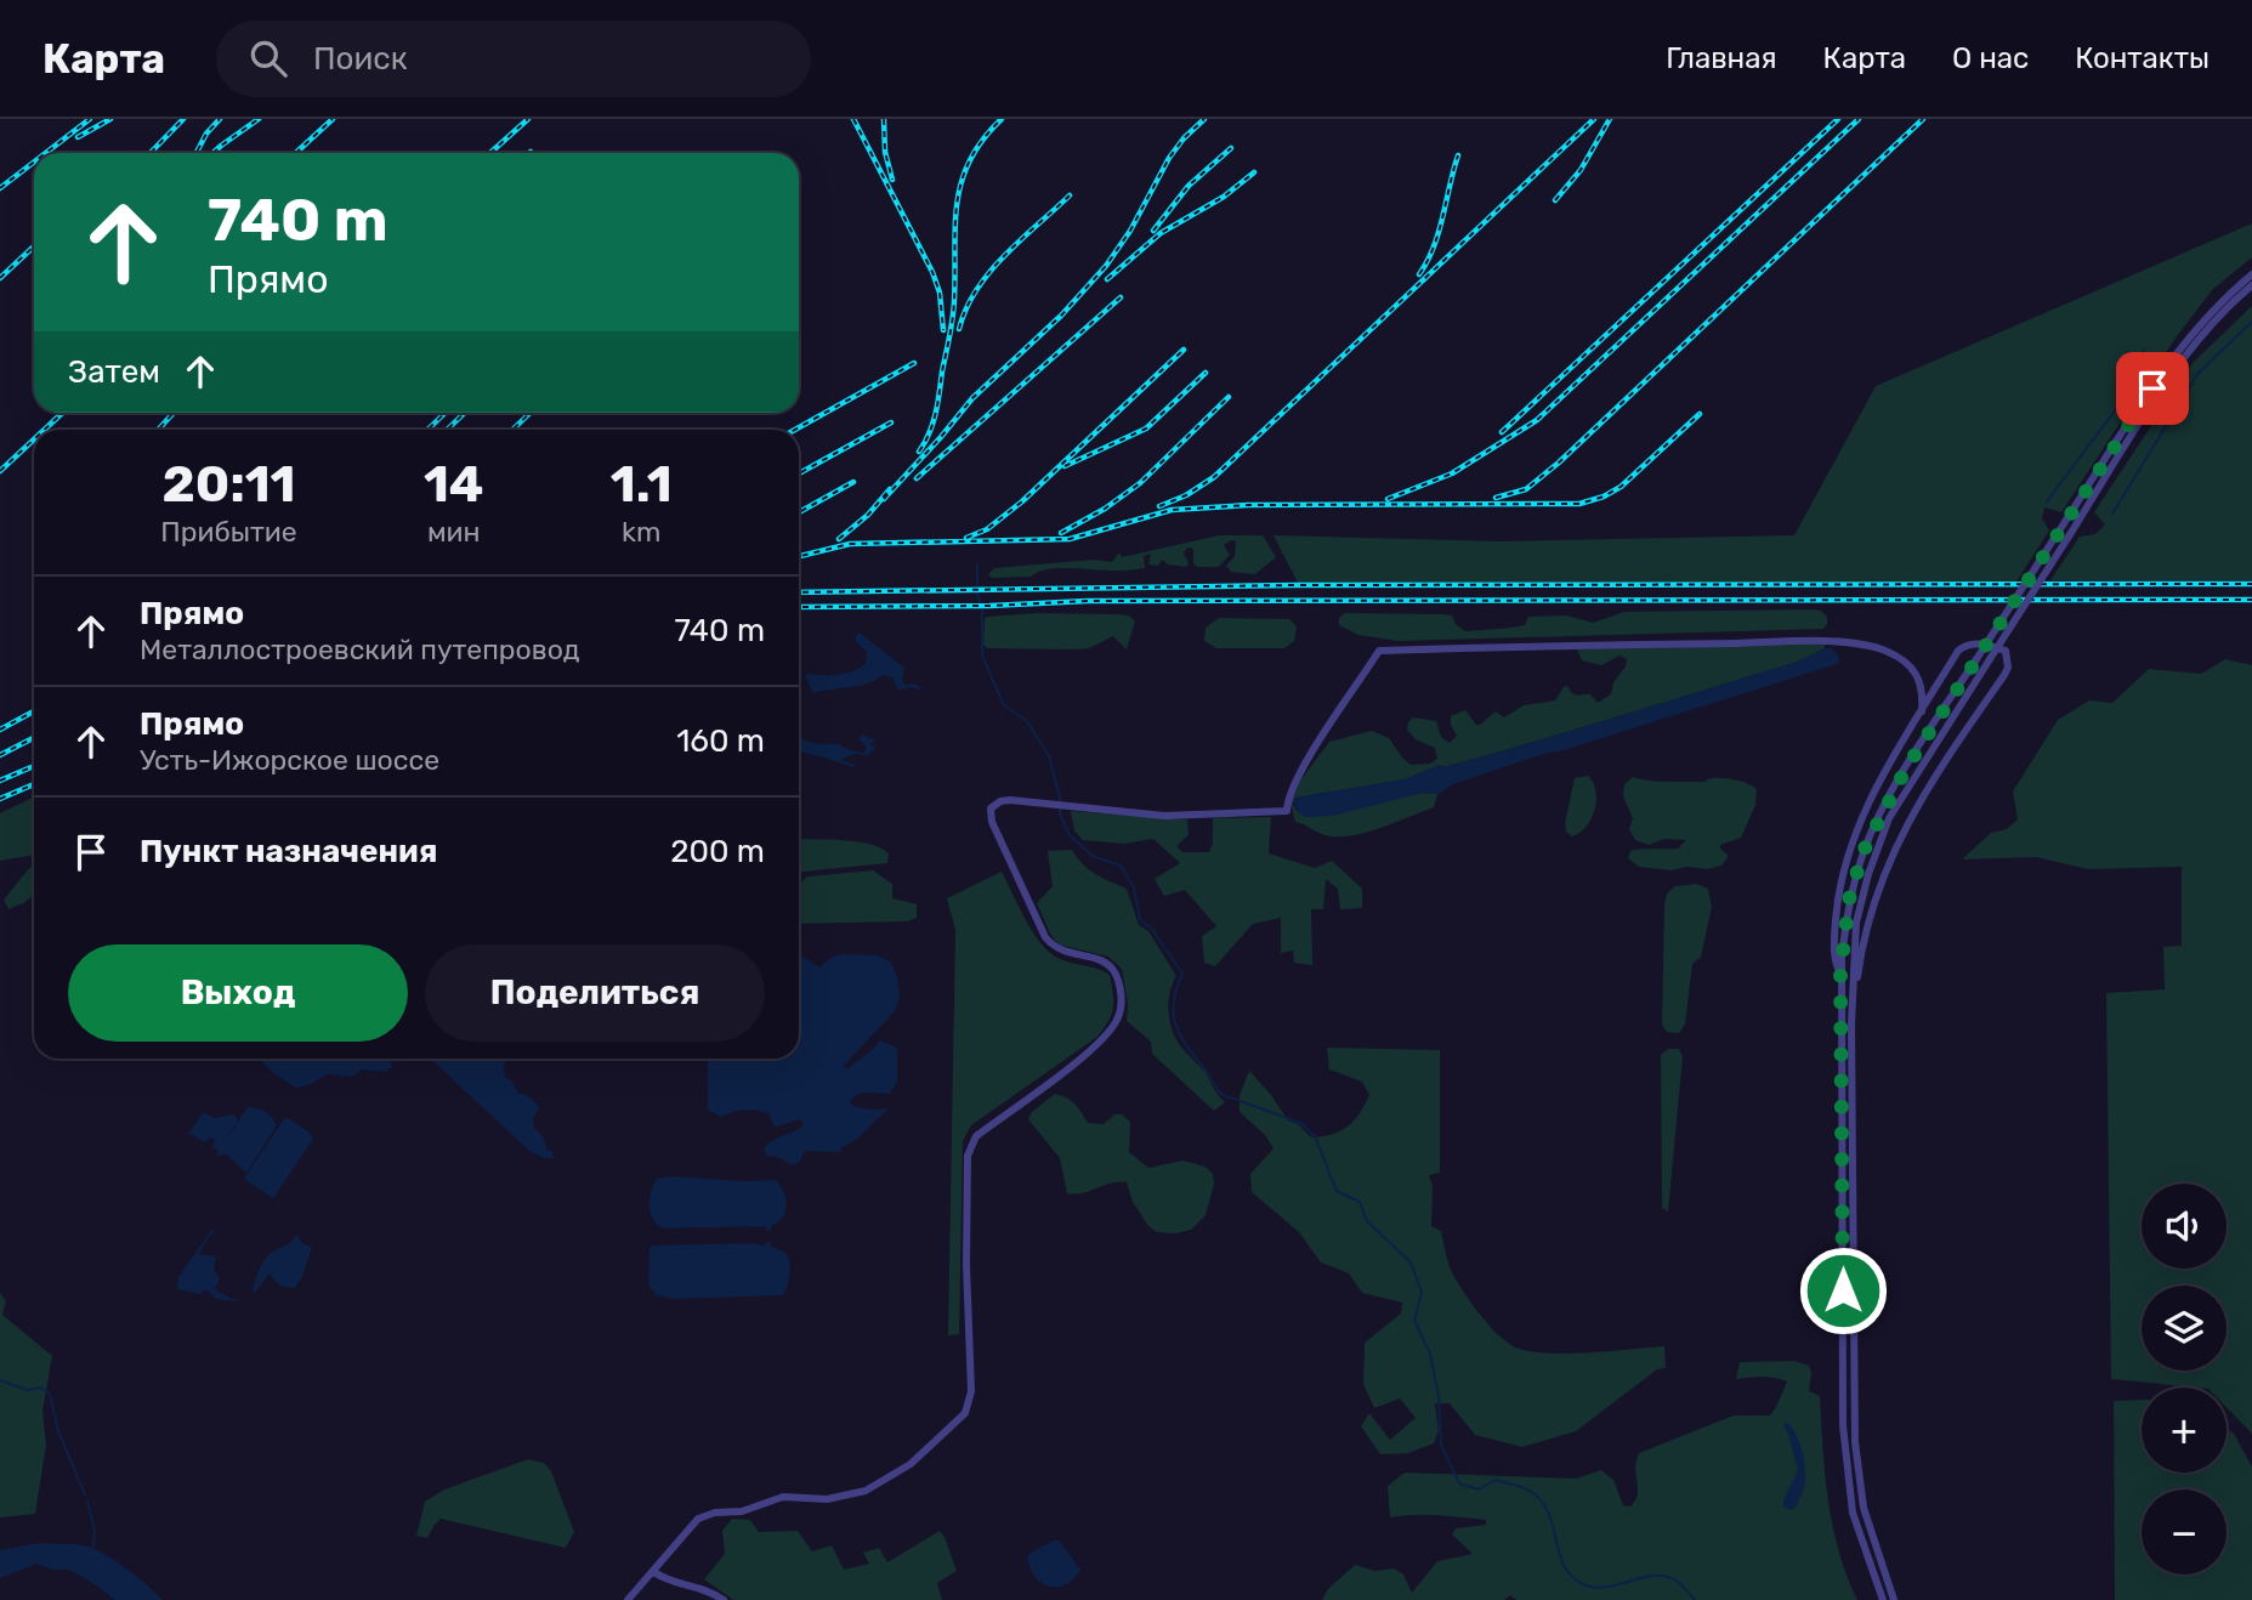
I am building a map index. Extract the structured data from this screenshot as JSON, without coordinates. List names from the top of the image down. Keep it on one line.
{"page":{"header":"Карта","search":"Поиск","nav":["Главная","Карта","О нас","Контакты"],"turn":["740 m","Прямо"],"then":"Затем","eta":["20:11","Прибытие","14","мин","1.1","km"],"list":[{"name":"Прямо","note":"Металлостроевский путепровод","value":"740 m"},{"name":"Прямо","note":"Усть-Ижорское шоссе","value":"160 m"},{"name":"Пункт назначения","value":"200 m"}],"buttons":["Выход","Поделиться"],"map_buttons":["+","−"]}}
